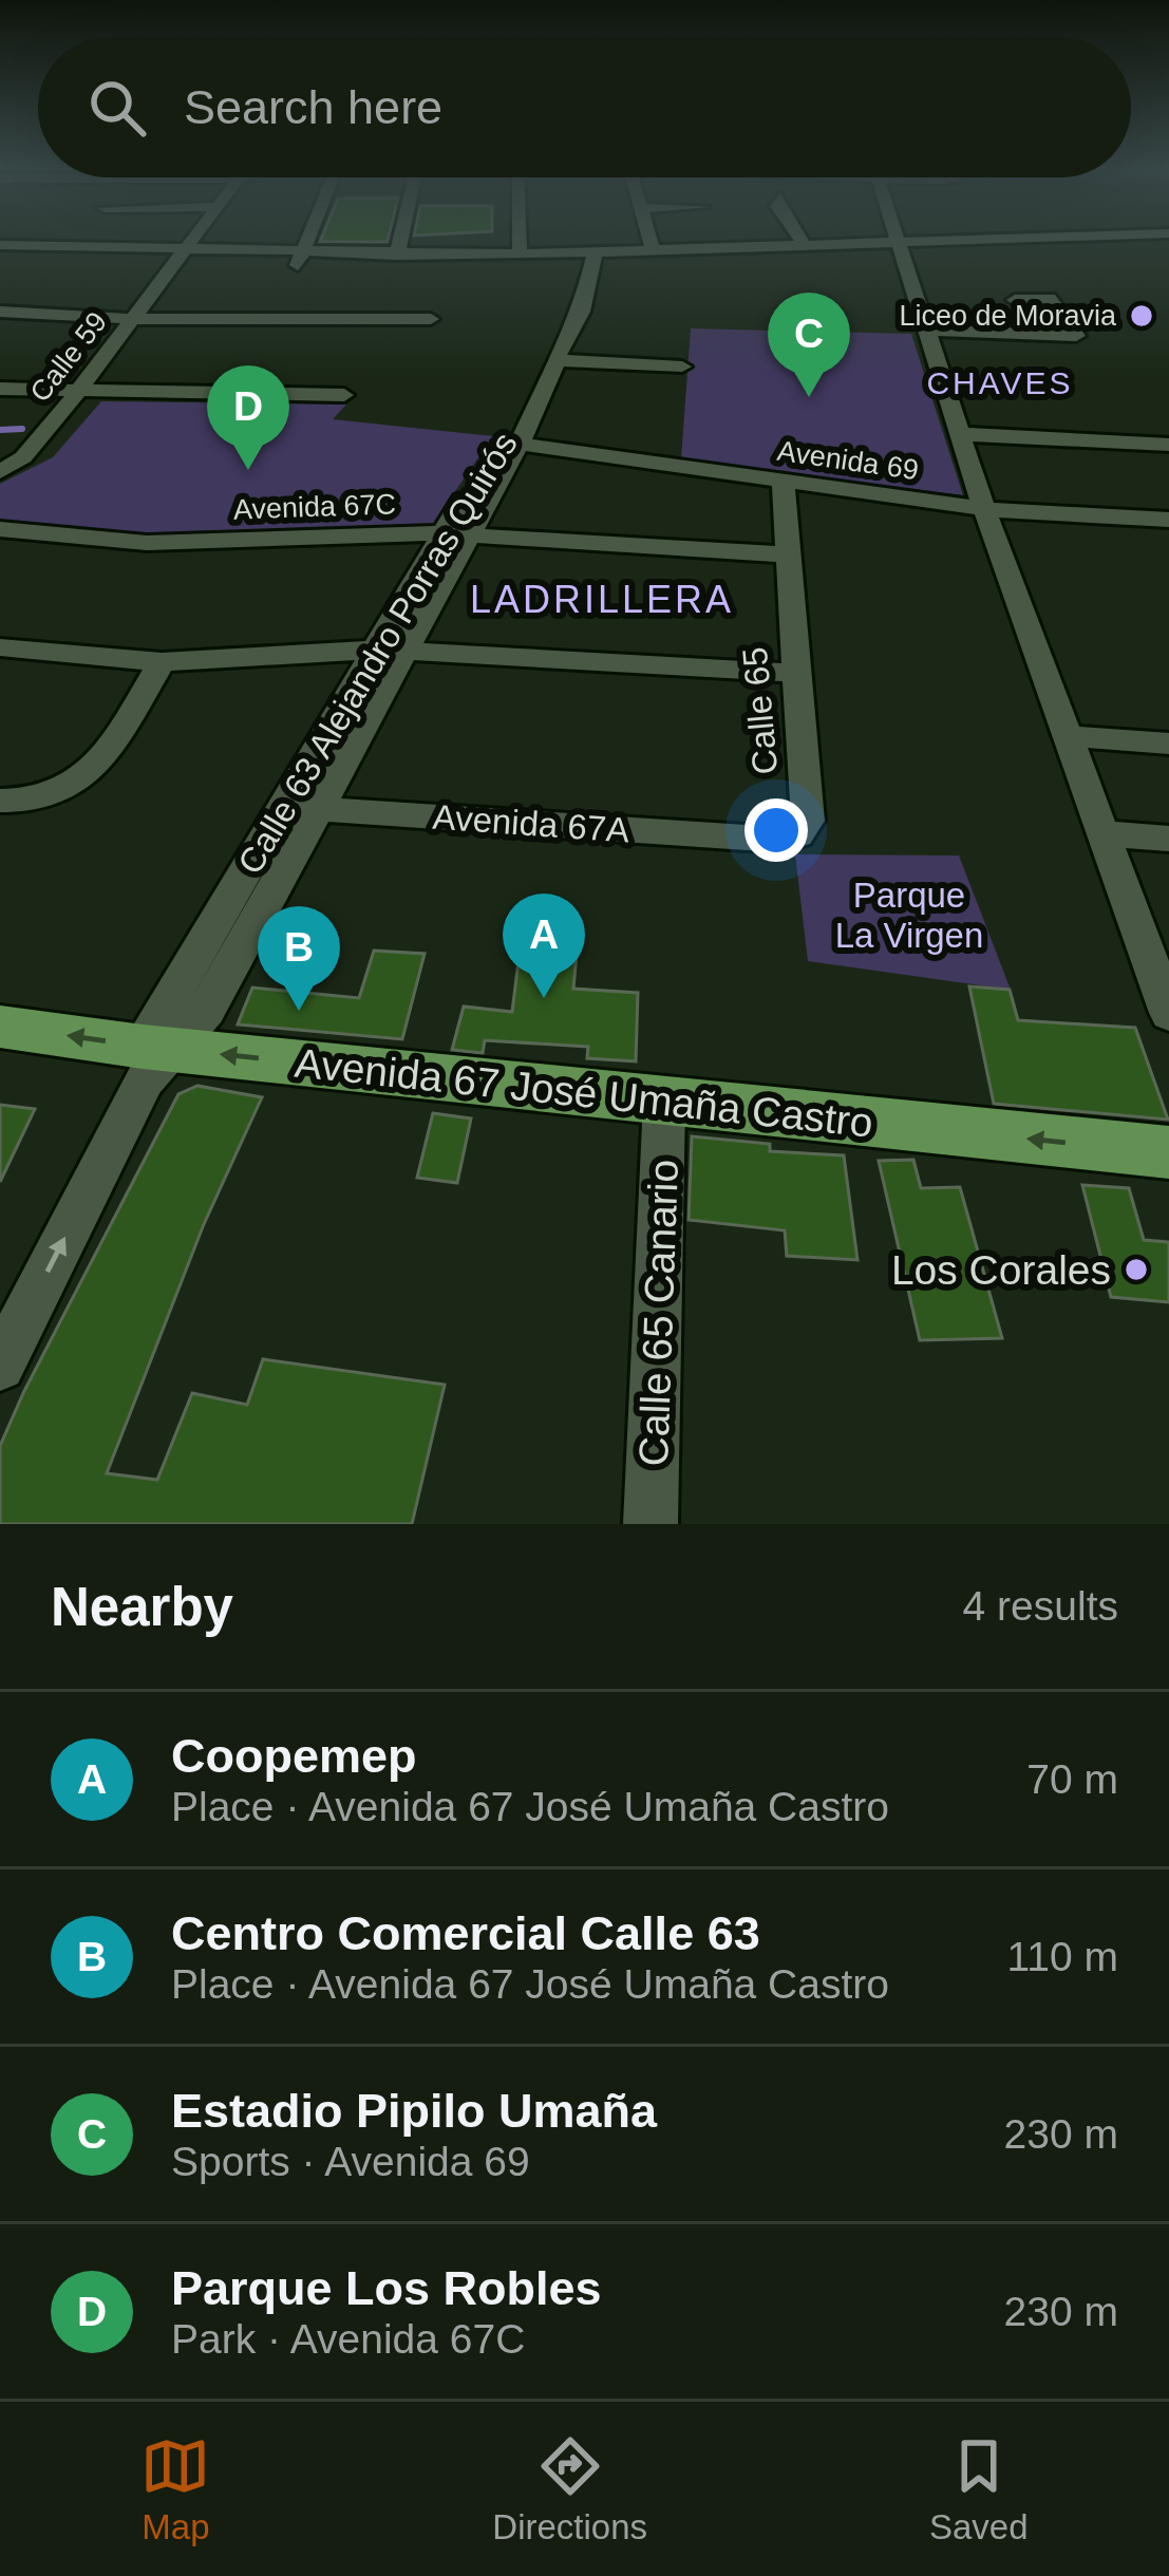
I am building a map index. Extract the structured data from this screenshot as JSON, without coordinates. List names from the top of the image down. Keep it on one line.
{"streets":{"main road":["Avenida 67 José Umaña Castro"],"street":["Calle 59","Avenida 69","Avenida 67C","Calle 63 Alejandro Porras Quirós","Calle 65","Avenida 67A","Calle 65 Canario"]},"crossings":[["Avenida 69","Calle 63 Alejandro Porras Quirós"],["Avenida 69","Calle 65"],["Avenida 67C","Calle 63 Alejandro Porras Quirós"],["Avenida 67C","Calle 65"],["Calle 63 Alejandro Porras Quirós","Avenida 67A"],["Calle 63 Alejandro Porras Quirós","Avenida 67 José Umaña Castro"],["Calle 65","Avenida 67A"],["Avenida 67 José Umaña Castro","Calle 65 Canario"]],"one_way":["Avenida 67 José Umaña Castro"],"districts":["CHAVES","LADRILLERA"],"parks":["Parque La Virgen"],"places":["Liceo de Moravia","Los Corales"],"page":{"search":"Search here","pins":["C","D","A","B"],"heading":["Nearby","4 results"],"list":[{"mark":"A","name":"Coopemep","note":"Place · Avenida 67 José Umaña Castro","value":"70 m"},{"mark":"B","name":"Centro Comercial Calle 63","note":"Place · Avenida 67 José Umaña Castro","value":"110 m"},{"mark":"C","name":"Estadio Pipilo Umaña","note":"Sports · Avenida 69","value":"230 m"},{"mark":"D","name":"Parque Los Robles","note":"Park · Avenida 67C","value":"230 m"}],"nav":["Map","Directions","Saved"]}}
